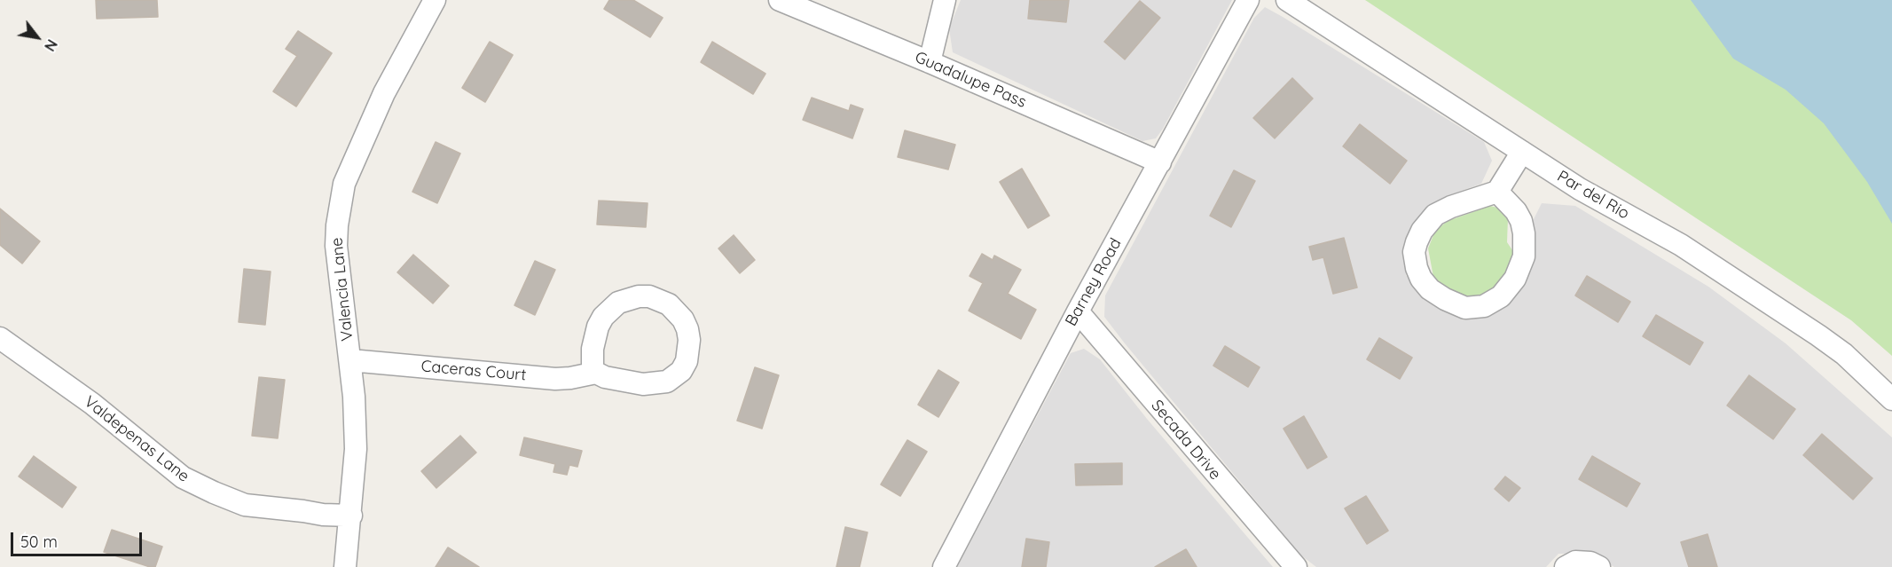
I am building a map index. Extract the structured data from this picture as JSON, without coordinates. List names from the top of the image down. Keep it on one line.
{"streets":{"street":["Guadalupe Pass","Par del Rio","Barney Road","Valencia Lane","Caceras Court","Valdepenas Lane","Secada Drive"]},"crossings":[["Guadalupe Pass","Barney Road"],["Barney Road","Secada Drive"],["Valencia Lane","Caceras Court"],["Valencia Lane","Valdepenas Lane"]],"scale_bar":"50 m","north":"bottom right"}
